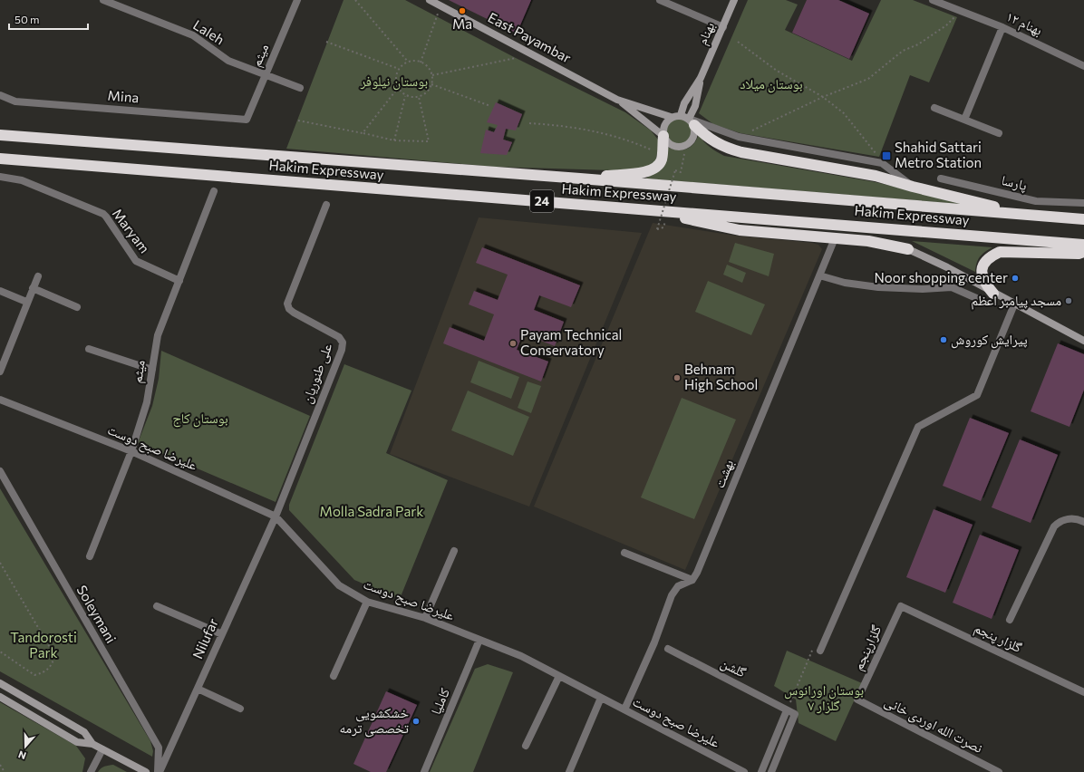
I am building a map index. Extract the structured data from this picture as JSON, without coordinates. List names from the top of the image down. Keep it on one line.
{"streets":{"highway":["Hakim Expressway","24"],"main road":["بهنام","East Payambar"],"street":["بهنام ۱۲","Laleh","میثم","Mina","پارسا","Maryam","علی طنوریان","علیرضا صبح دوست","بهشت","Soleymani","گلزار پنجم","Nilufar","گلزارپنجم","گلشن","کاملیا","نصرت الله اوردی خانی"]},"crossings":[["Laleh","میثم"],["بهنام","East Payambar"],["میثم","Mina"],["میثم","Maryam"],["میثم","علیرضا صبح دوست"],["علی طنوریان","علیرضا صبح دوست"],["علی طنوریان","Nilufar"],["علیرضا صبح دوست","Nilufar"],["علیرضا صبح دوست","کاملیا"],["Soleymani","Nilufar"],["گلزار پنجم","گلزارپنجم"],["گلزارپنجم","نصرت الله اوردی خانی"]],"parks":["بوستان نیلوفر","بوستان میلاد","بوستان کاج","Molla Sadra Park","Tandorosti Park","بوستان اورانوس گلزار ۷"],"places":{"other":["Ma","Noor shopping center","مسجد پیامبر اعظم","پیرایش کوروش","Payam Technical Conservatory","Behnam High School","خشکشویی تخصصی ترمه"],"transit":["Shahid Sattari Metro Station"]},"scale_bar":"50 m","north":"bottom"}
